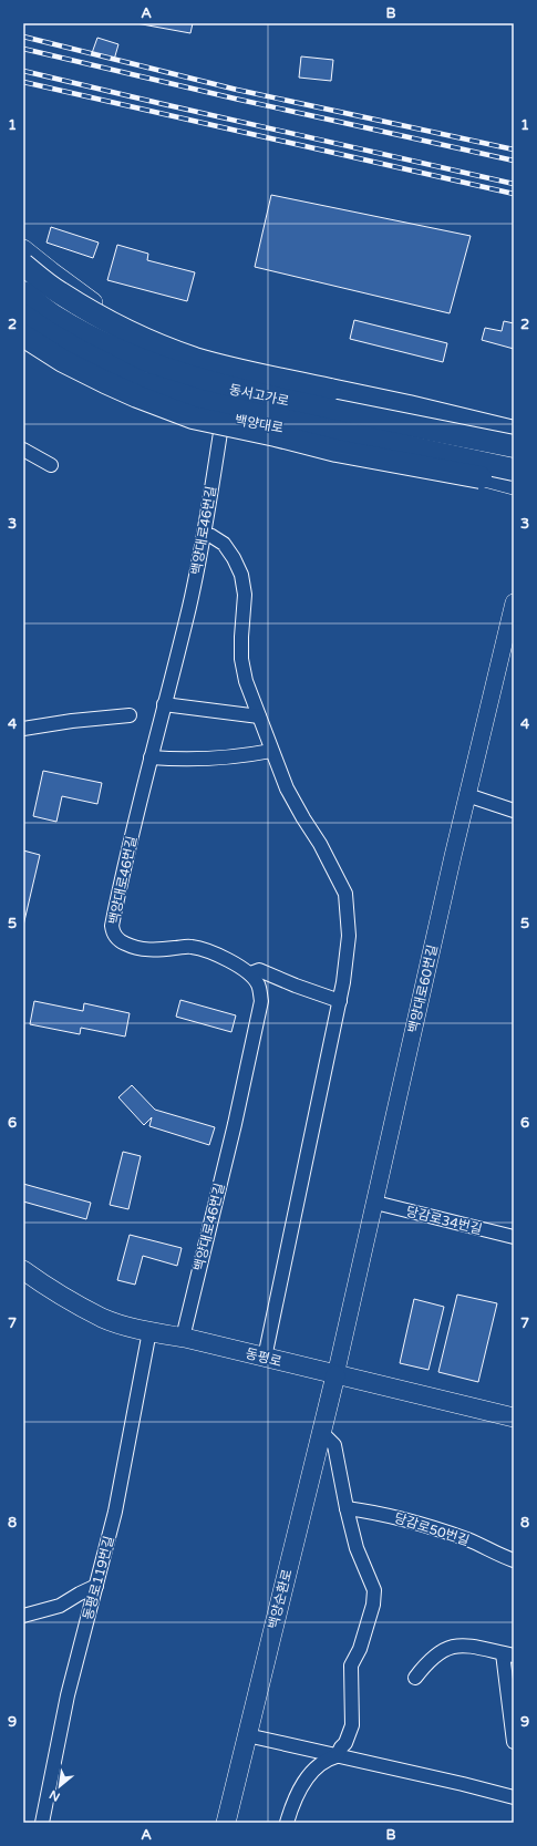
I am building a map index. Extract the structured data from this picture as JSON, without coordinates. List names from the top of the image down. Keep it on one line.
{"streets":{"highway":["동서고가로"],"main road":["백양대로","동평로","백양순환로"],"street":["백양대로46번길","백양대로60번길","당감로34번길","당감로50번길","동평로119번길"]},"crossings":[["동서고가로","백양대로"],["백양대로","백양대로46번길"],["백양대로46번길","동평로"],["백양대로60번길","당감로34번길"],["백양대로60번길","동평로"],["백양대로60번길","백양순환로"],["동평로","동평로119번길"],["동평로","백양순환로"]],"north":"bottom left","grid":{"columns":["A","B"],"rows":["1","2","3","4","5","6","7","8","9"]}}
